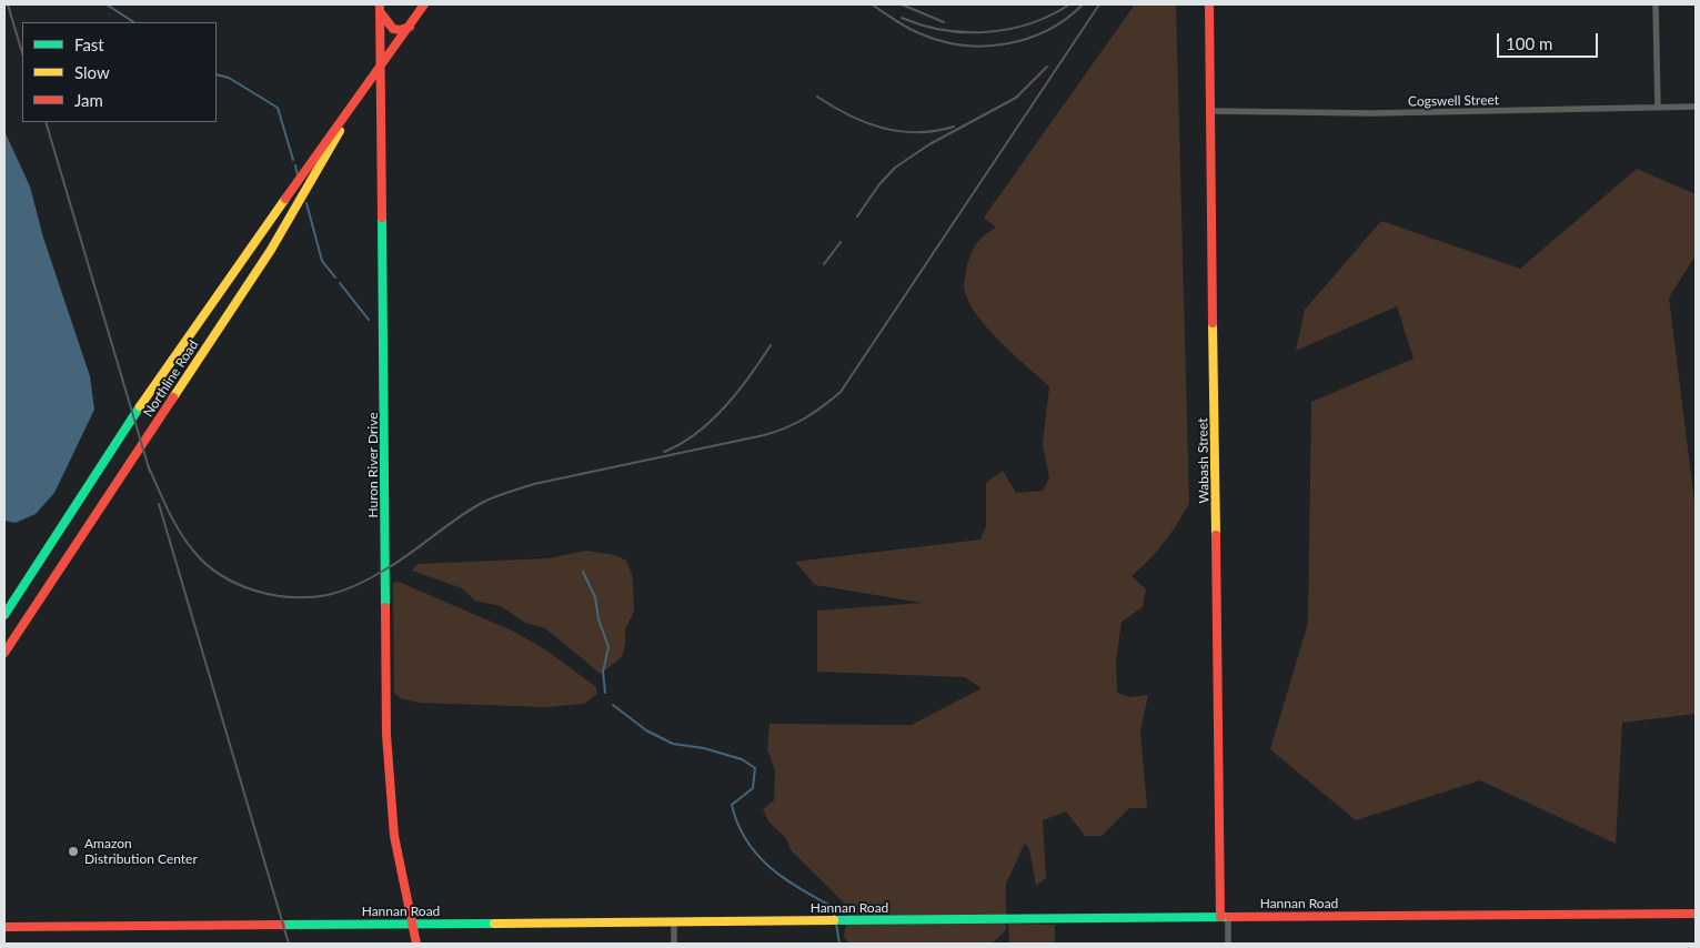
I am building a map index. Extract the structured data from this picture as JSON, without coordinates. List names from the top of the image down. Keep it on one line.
{"streets":{"street":["Cogswell Street","Northline Road","Wabash Street","Huron River Drive","Hannan Road"]},"crossings":[["Cogswell Street","Wabash Street"],["Northline Road","Huron River Drive"],["Wabash Street","Hannan Road"],["Huron River Drive","Hannan Road"]],"places":["Amazon Distribution Center"],"legend":["Fast","Slow","Jam"],"scale_bar":"100 m"}
